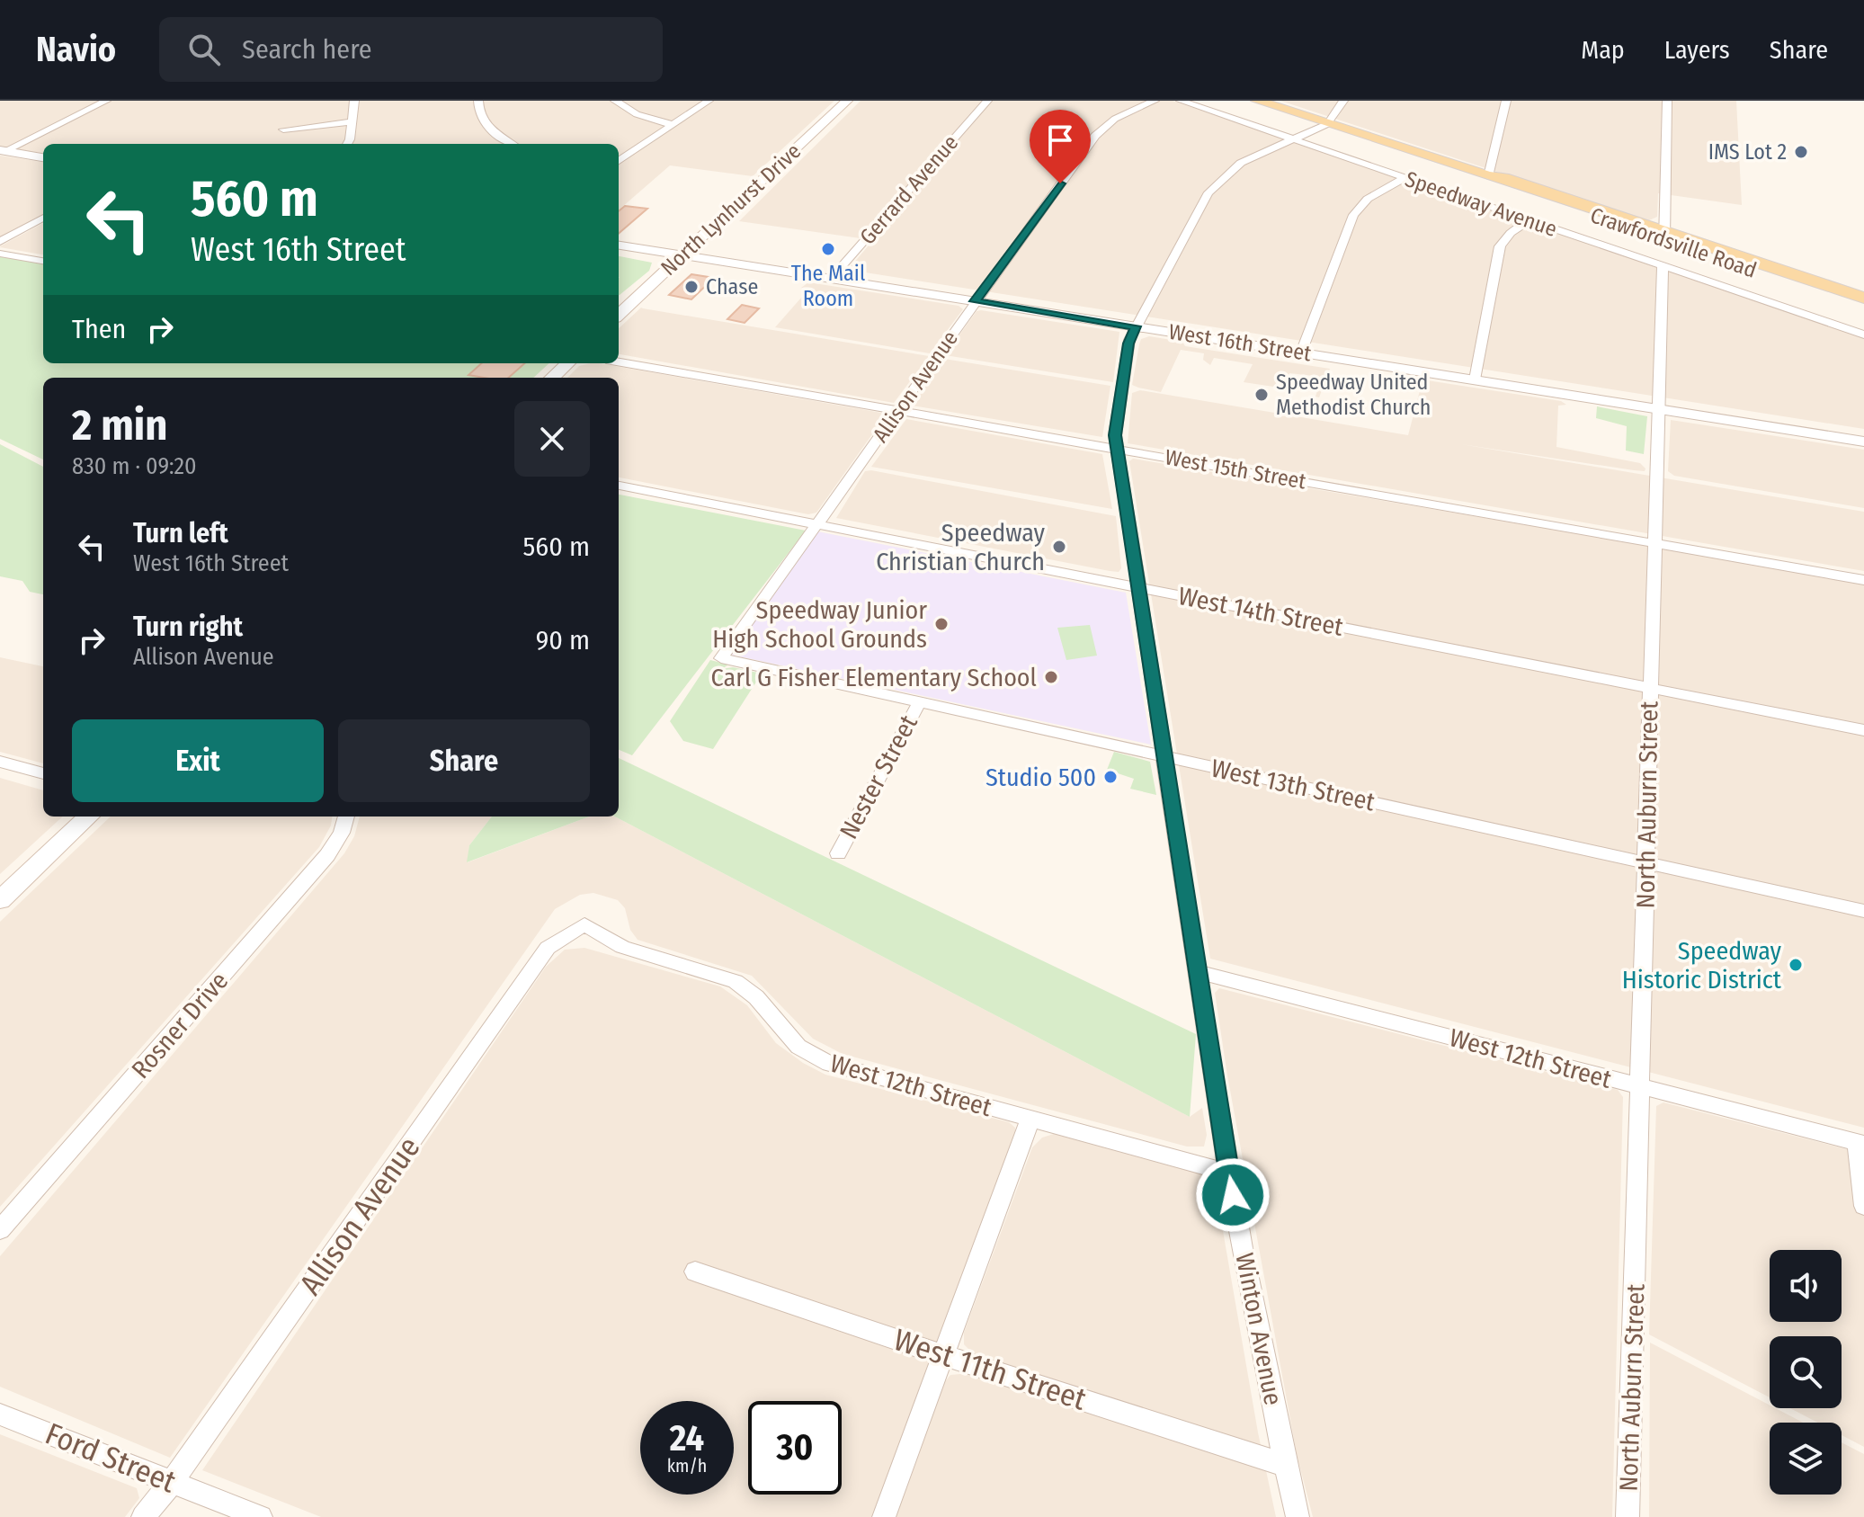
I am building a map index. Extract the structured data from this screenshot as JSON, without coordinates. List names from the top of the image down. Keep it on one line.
{"streets":{"main road":["North Lynhurst Drive","Crawfordsville Road"],"street":["Gerrard Avenue","Speedway Avenue","West 16th Street","Allison Avenue","West 15th Street","West 14th Street","Nester Street","West 13th Street","North Auburn Street","Rosner Drive","West 12th Street","Winton Avenue","West 11th Street","Ford Street"]},"crossings":[["Gerrard Avenue","West 16th Street"],["Speedway Avenue","North Auburn Street"],["Speedway Avenue","Winton Avenue"],["North Lynhurst Drive","West 16th Street"],["Crawfordsville Road","Winton Avenue"],["West 16th Street","Allison Avenue"],["West 16th Street","North Auburn Street"],["West 16th Street","Winton Avenue"],["Allison Avenue","West 15th Street"],["Allison Avenue","West 14th Street"],["Allison Avenue","West 13th Street"],["Allison Avenue","West 12th Street"],["Allison Avenue","Ford Street"],["West 15th Street","North Auburn Street"],["West 15th Street","Winton Avenue"],["West 14th Street","North Auburn Street"],["West 14th Street","Winton Avenue"],["Nester Street","West 13th Street"],["West 13th Street","North Auburn Street"],["West 13th Street","Winton Avenue"],["North Auburn Street","West 12th Street"],["West 12th Street","Winton Avenue"],["Winton Avenue","West 11th Street"]],"places":["IMS Lot 2","The Mail Room","Chase","Speedway United Methodist Church","Speedway Christian Church","Speedway Junior High School Grounds","Carl G Fisher Elementary School","Studio 500","Speedway Historic District"],"page":{"header":"Navio","search":"Search here","nav":["Map","Layers","Share"],"turn":["560 m","West 16th Street"],"then":"Then","heading":["2 min","830 m · 09:20"],"list":[{"name":"Turn left","note":"West 16th Street","value":"560 m"},{"name":"Turn right","note":"Allison Avenue","value":"90 m"}],"buttons":["Exit","Share"],"speed":"24 km/h","limit":"30"}}
